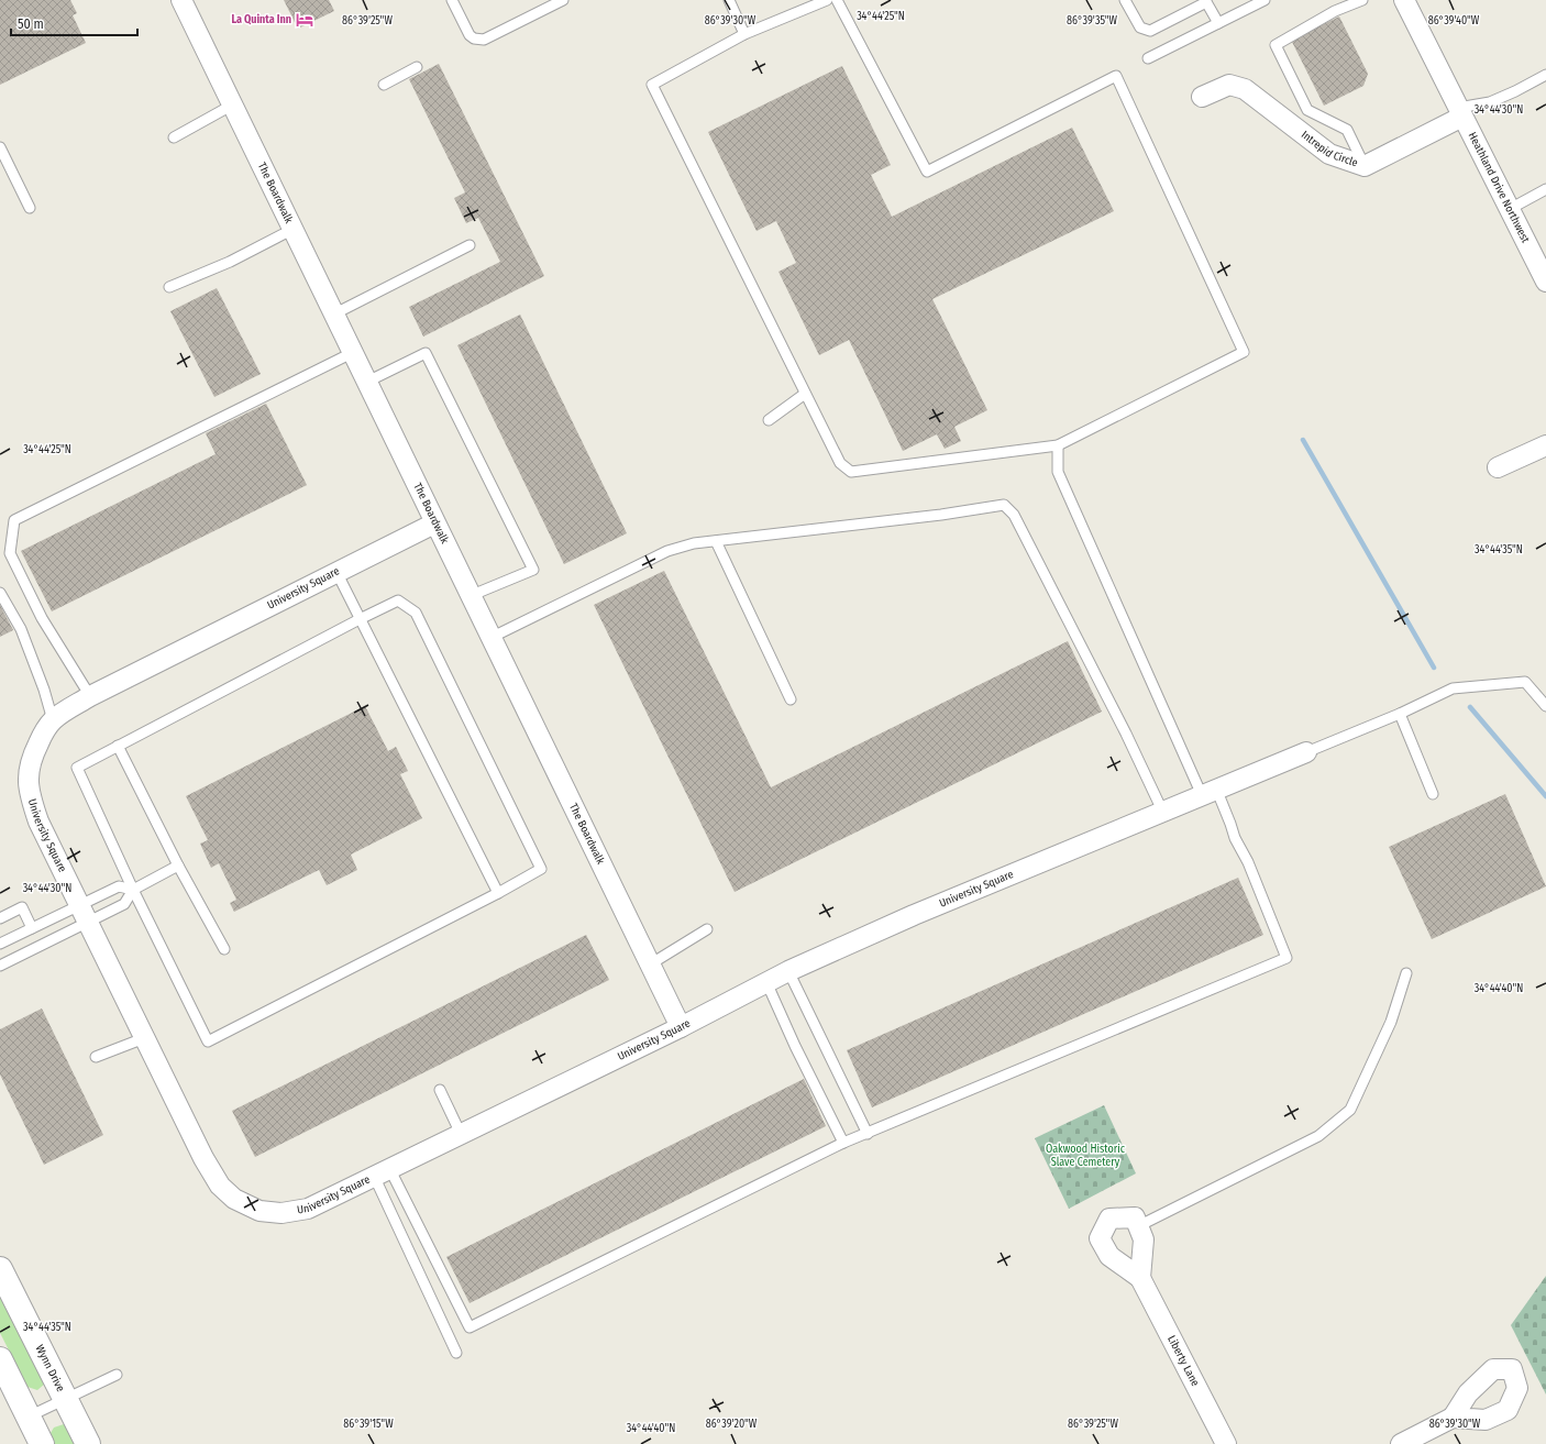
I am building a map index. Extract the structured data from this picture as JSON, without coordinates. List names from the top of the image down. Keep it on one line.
{"streets":{"street":["Intrepid Circle","Heathland Drive Northwest","The Boardwalk","University Square","Liberty Lane","Wynn Drive"]},"crossings":[["Intrepid Circle","Heathland Drive Northwest"],["The Boardwalk","University Square"]],"parks":["Oakwood Historic Slave Cemetery"],"places":{"hotel":["La Quinta Inn"]},"scale_bar":"50 m","coordinates":["34°44'25\"N","86°39'40\"W","86°39'25\"W","86°39'30\"W","86°39'35\"W","34°44'30\"N","34°44'35\"N","34°44'40\"N","86°39'15\"W","86°39'20\"W"]}
